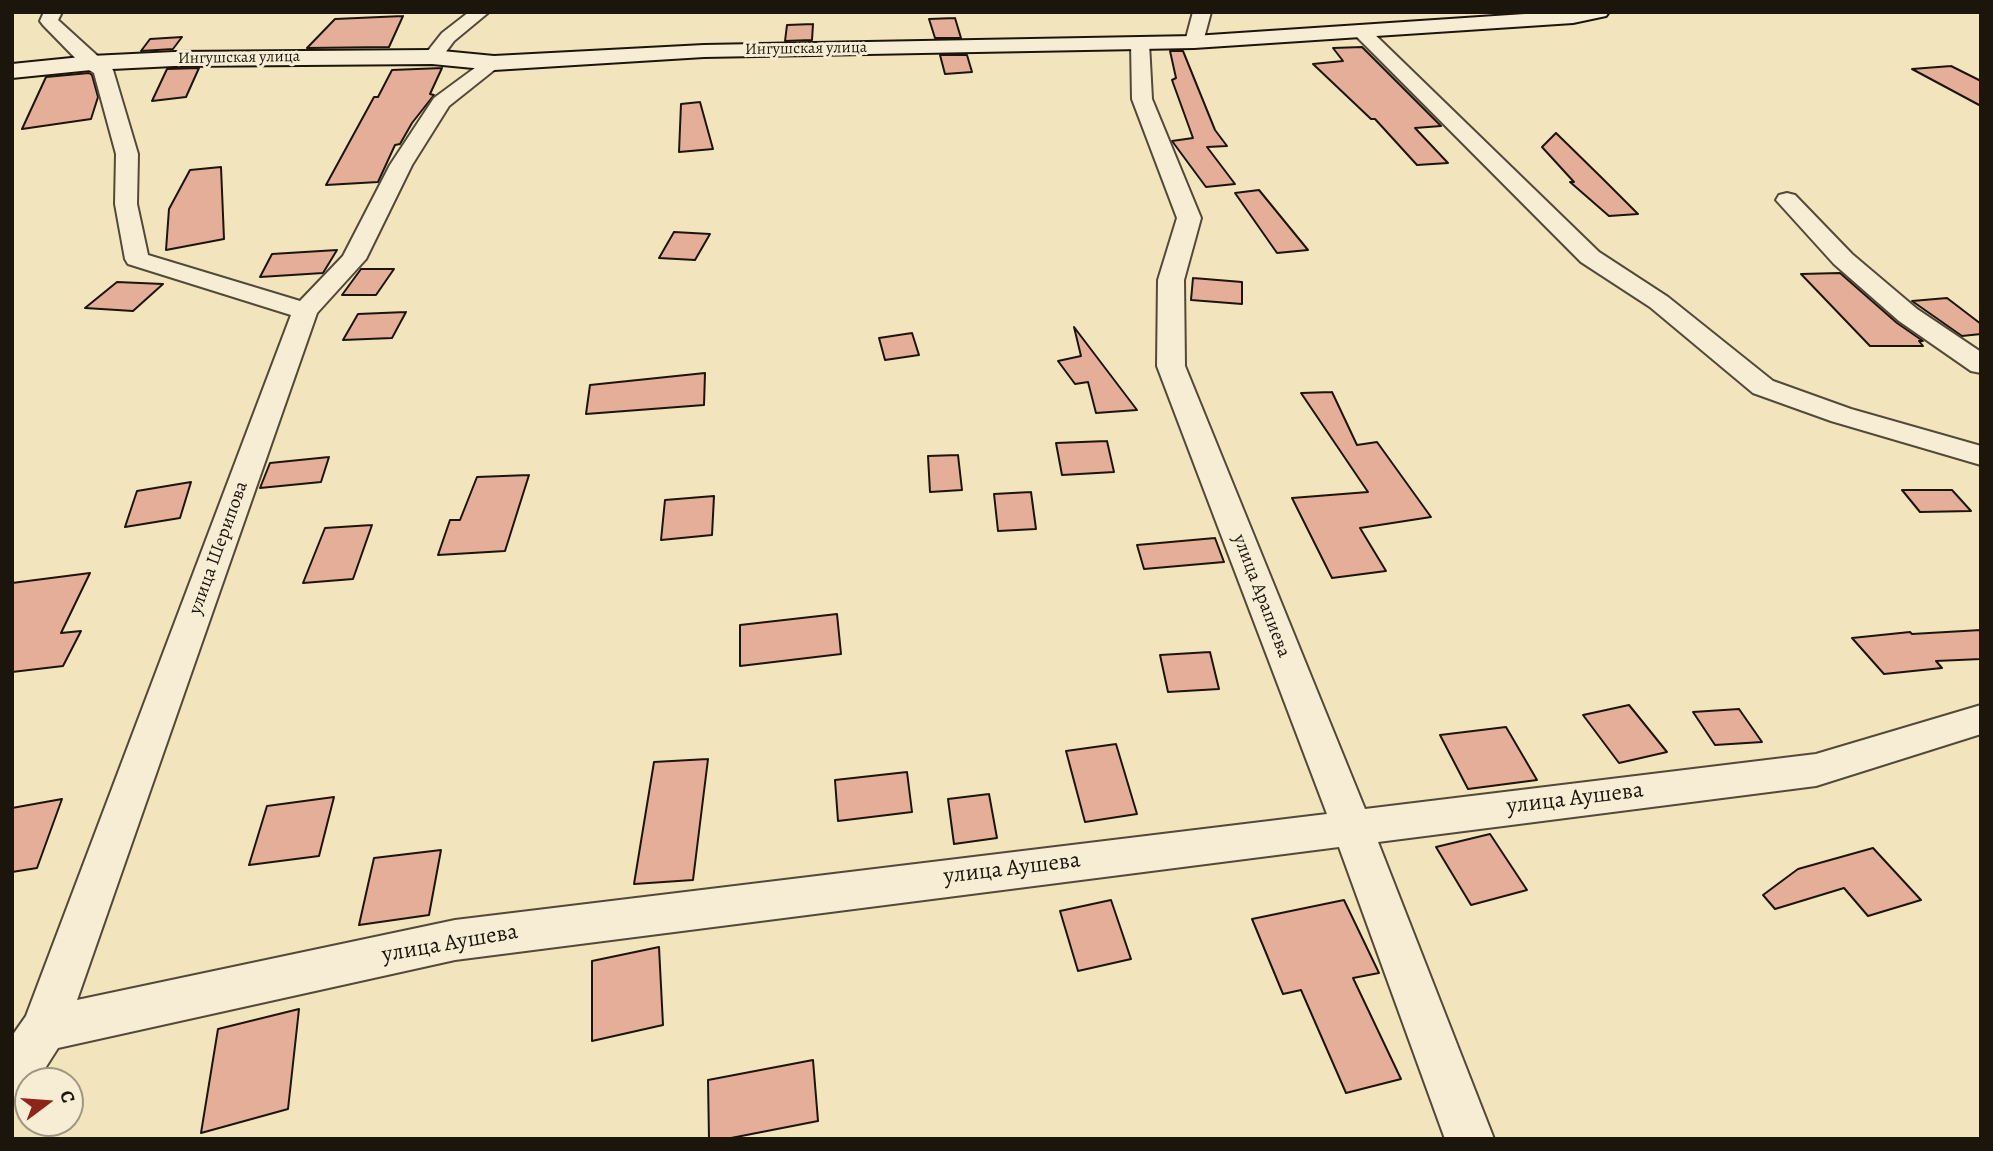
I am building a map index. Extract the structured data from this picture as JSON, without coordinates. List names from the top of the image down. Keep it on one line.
{"streets":{"street":["Ингушская улица","улица Шерипова","улица Арапиева","улица Аушева"]},"crossings":[["Ингушская улица","улица Шерипова"],["Ингушская улица","улица Арапиева"],["улица Шерипова","улица Аушева"],["улица Арапиева","улица Аушева"]],"north":"right"}
